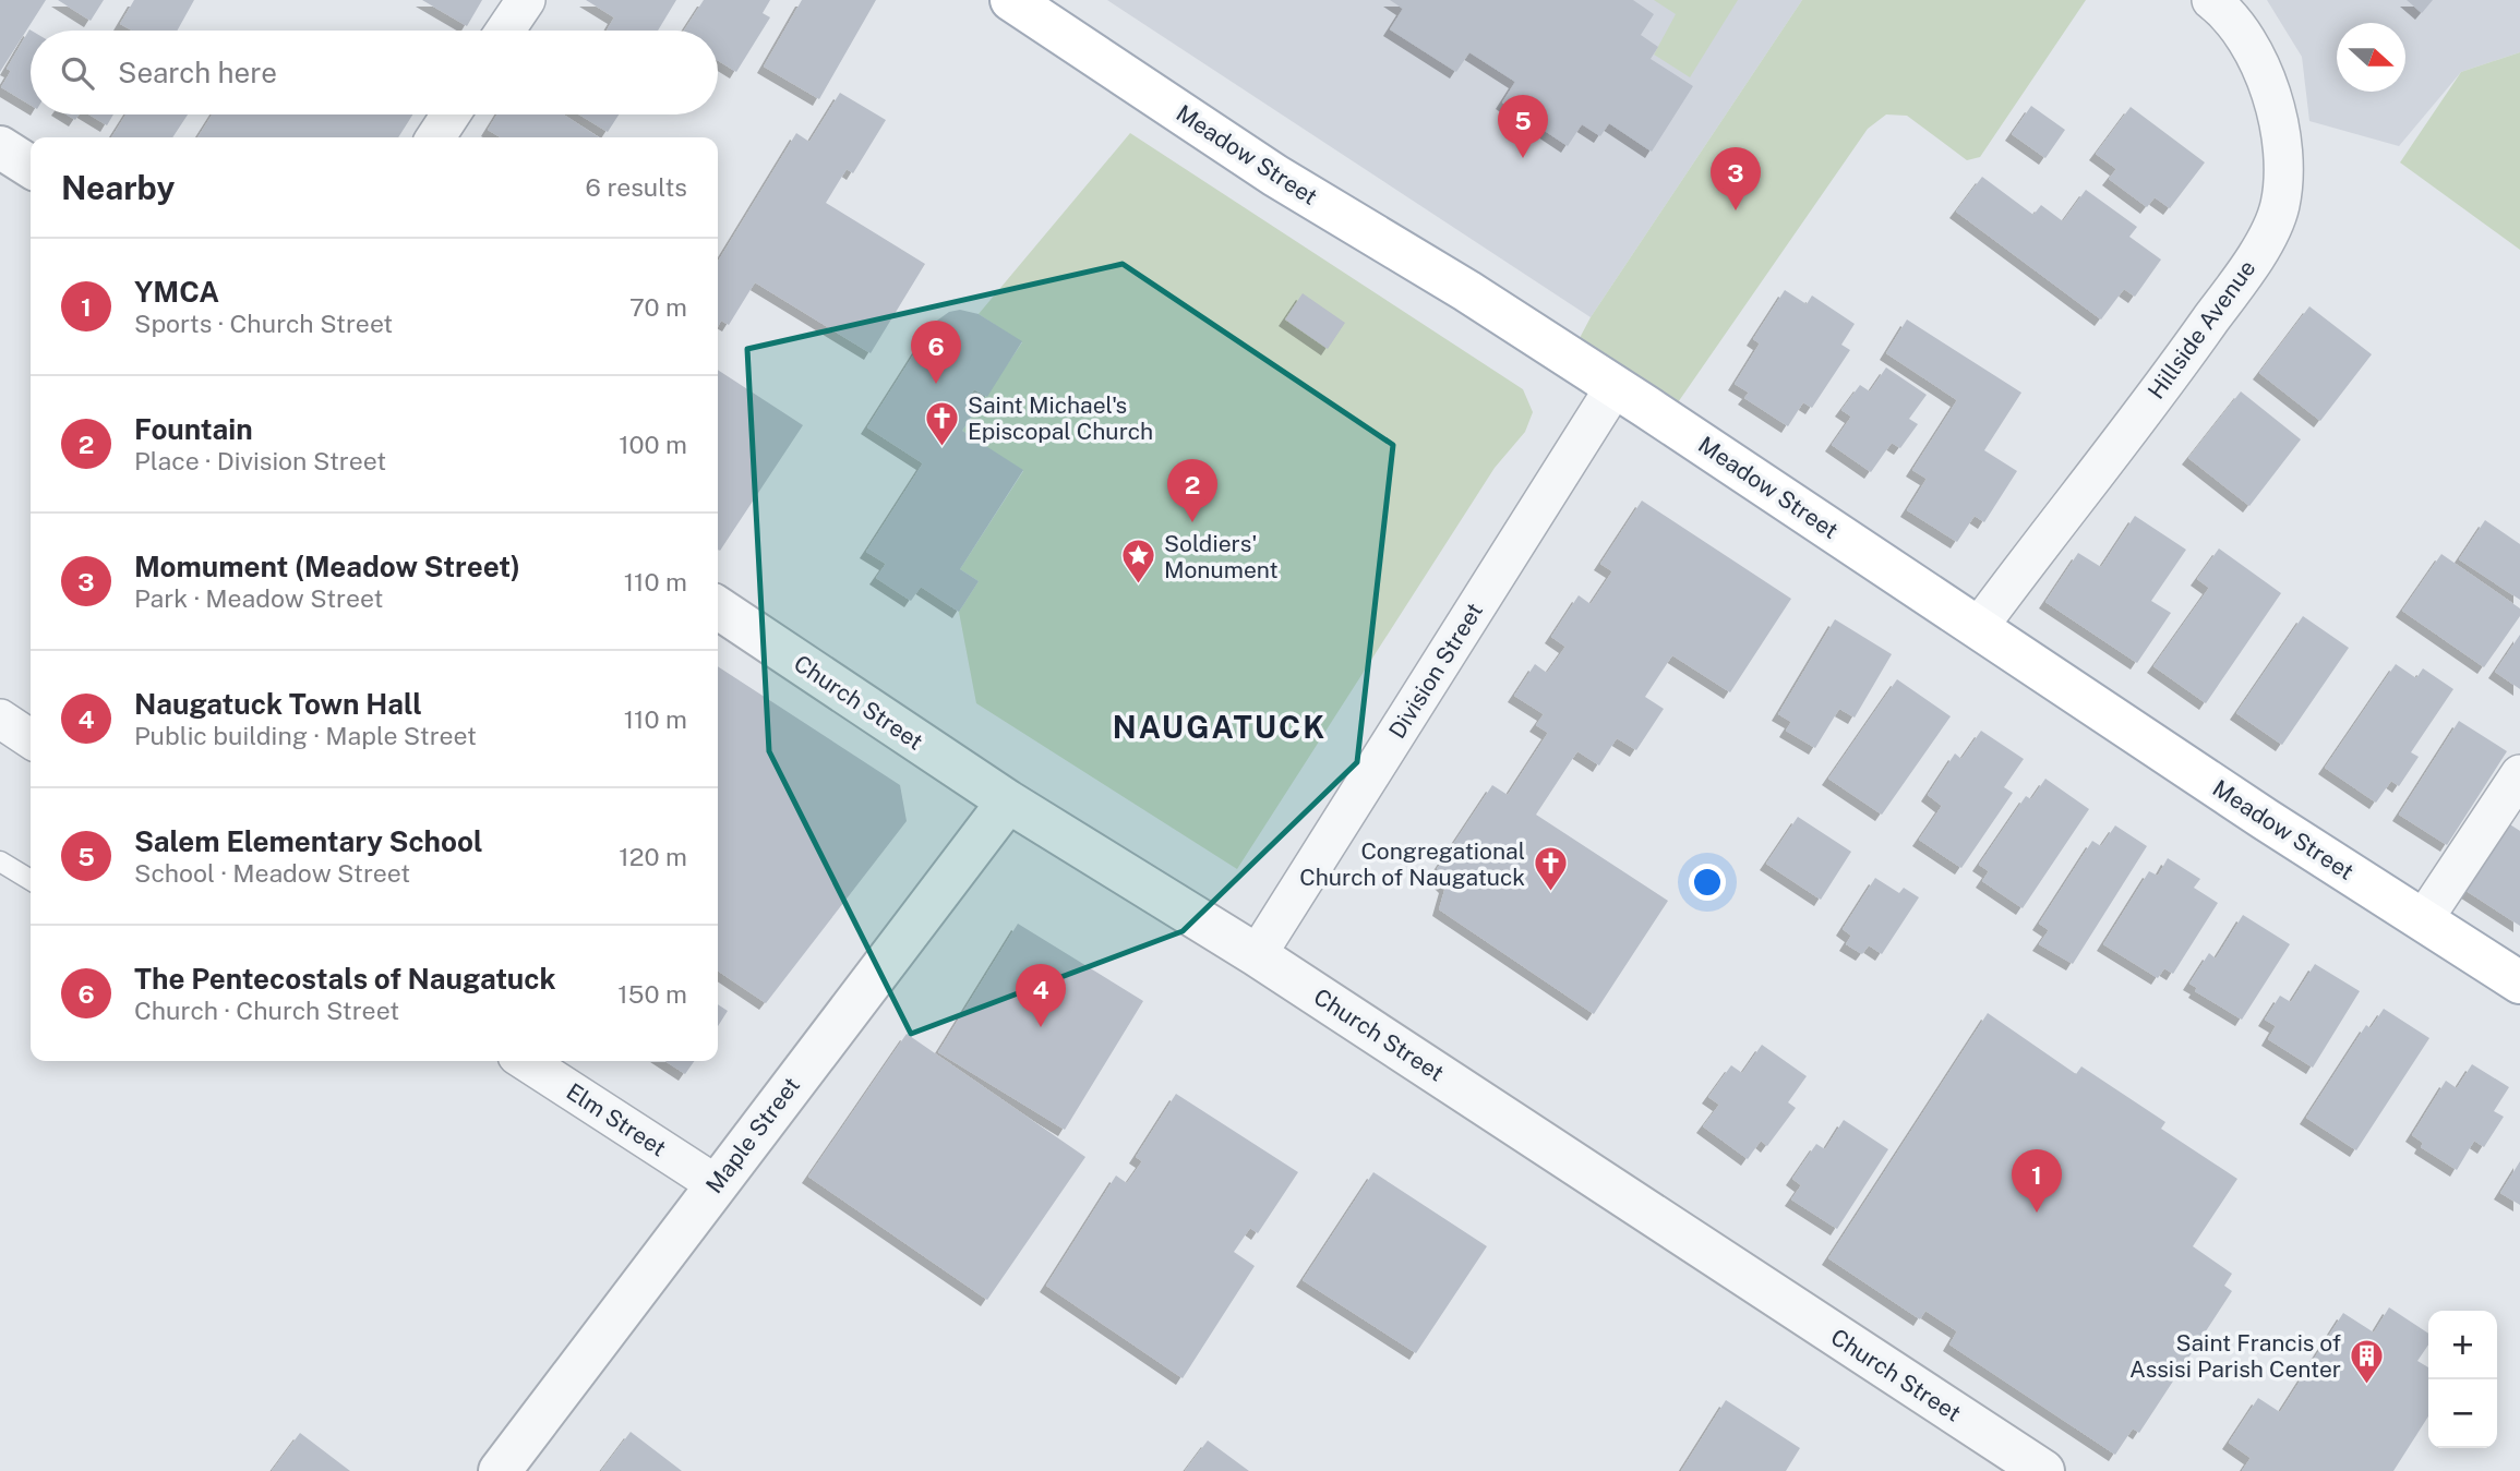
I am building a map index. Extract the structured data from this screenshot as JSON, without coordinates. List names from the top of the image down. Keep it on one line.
{"streets":{"main road":["Meadow Street"],"street":["Hillside Avenue","Division Street","Church Street","Elm Street","Maple Street"]},"crossings":[["Meadow Street","Hillside Avenue"],["Meadow Street","Division Street"],["Division Street","Church Street"],["Church Street","Maple Street"],["Elm Street","Maple Street"]],"districts":["NAUGATUCK"],"places":{"church":["Saint Michael's Episcopal Church","Congregational Church of Naugatuck"],"place":["Soldiers' Monument"],"building":["Saint Francis of Assisi Parish Center"]},"north":"right","page":{"search":"Search here","pins":["5","3","6","2","4","1"],"heading":["Nearby","6 results"],"list":[{"mark":"1","name":"YMCA","note":"Sports · Church Street","value":"70 m"},{"mark":"2","name":"Fountain","note":"Place · Division Street","value":"100 m"},{"mark":"3","name":"Momument (Meadow Street)","note":"Park · Meadow Street","value":"110 m"},{"mark":"4","name":"Naugatuck Town Hall","note":"Public building · Maple Street","value":"110 m"},{"mark":"5","name":"Salem Elementary School","note":"School · Meadow Street","value":"120 m"},{"mark":"6","name":"The Pentecostals of Naugatuck","note":"Church · Church Street","value":"150 m"}],"map_buttons":["+","−"]}}
